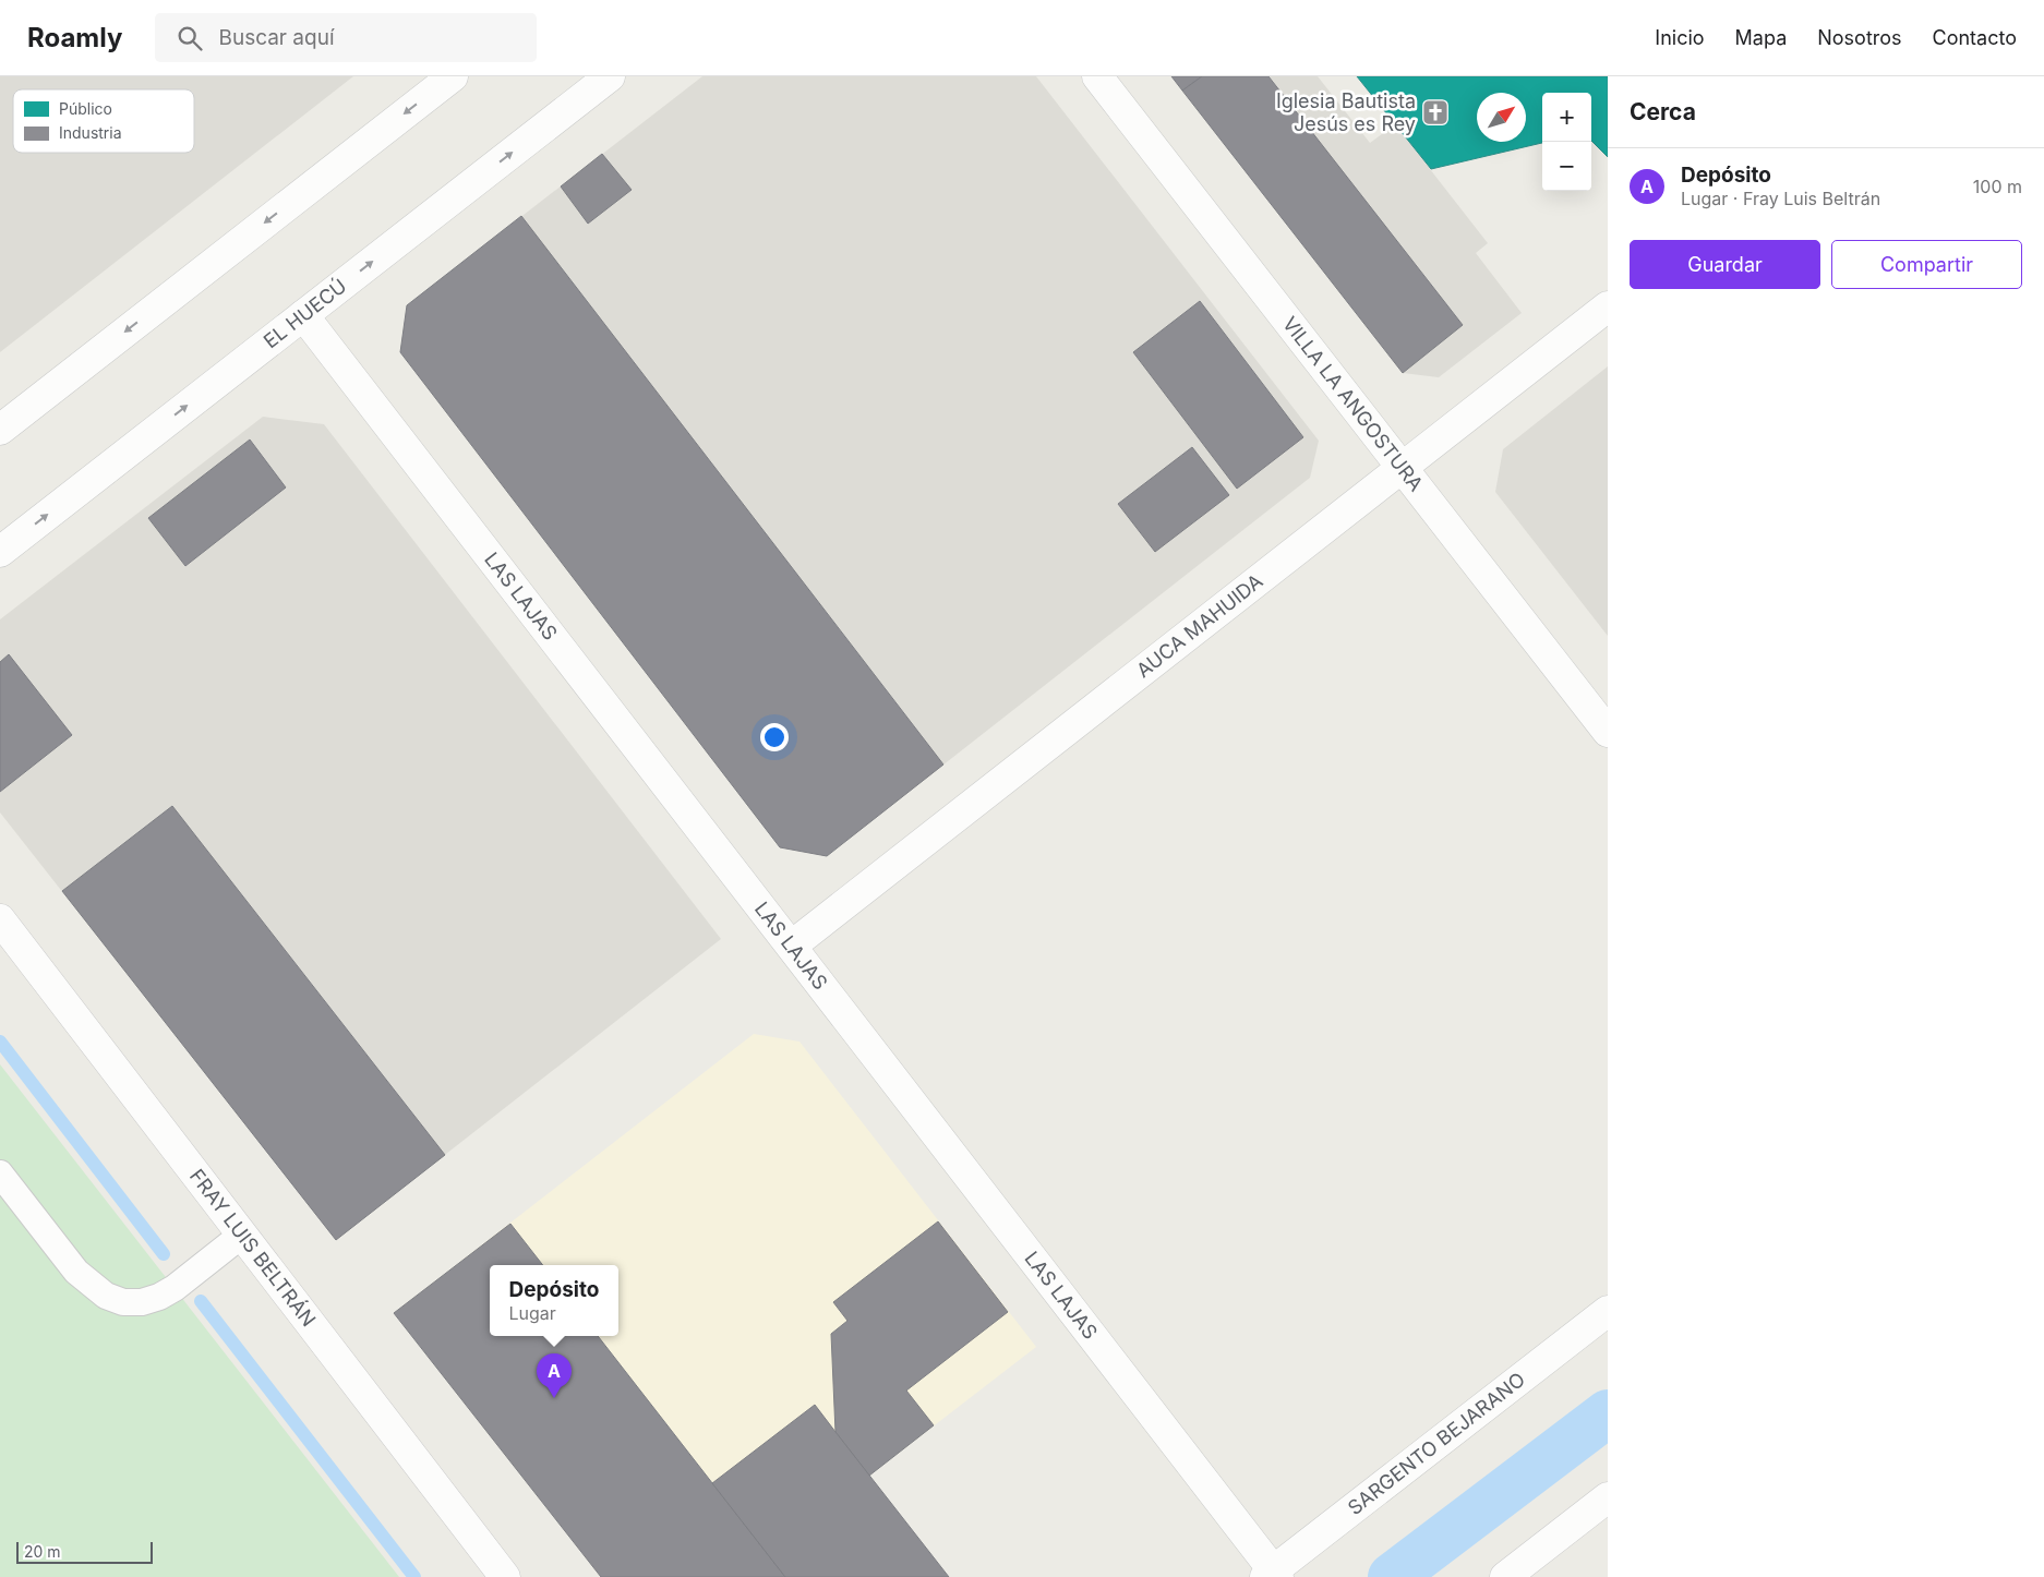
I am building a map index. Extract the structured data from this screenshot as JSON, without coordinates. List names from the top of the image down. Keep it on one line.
{"streets":{"street":["EL HUECÚ","VILLA LA ANGOSTURA","LAS LAJAS","AUCA MAHUIDA","FRAY LUIS BELTRÁN","SARGENTO BEJARANO"]},"crossings":[["EL HUECÚ","LAS LAJAS"],["VILLA LA ANGOSTURA","AUCA MAHUIDA"],["LAS LAJAS","AUCA MAHUIDA"],["LAS LAJAS","SARGENTO BEJARANO"]],"places":{"church":["Iglesia Bautista Jesús es Rey"]},"legend":["Público","Industria"],"scale_bar":"20 m","north":"top right","page":{"header":"Roamly","search":"Buscar aquí","nav":["Inicio","Mapa","Nosotros","Contacto"],"heading":"Cerca","map_buttons":["+","−"],"list":[{"mark":"A","name":"Depósito","note":"Lugar · Fray Luis Beltrán","value":"100 m"}],"buttons":["Guardar","Compartir"],"popup":["Depósito","Lugar"],"pins":"A","scale":"20 m"}}
